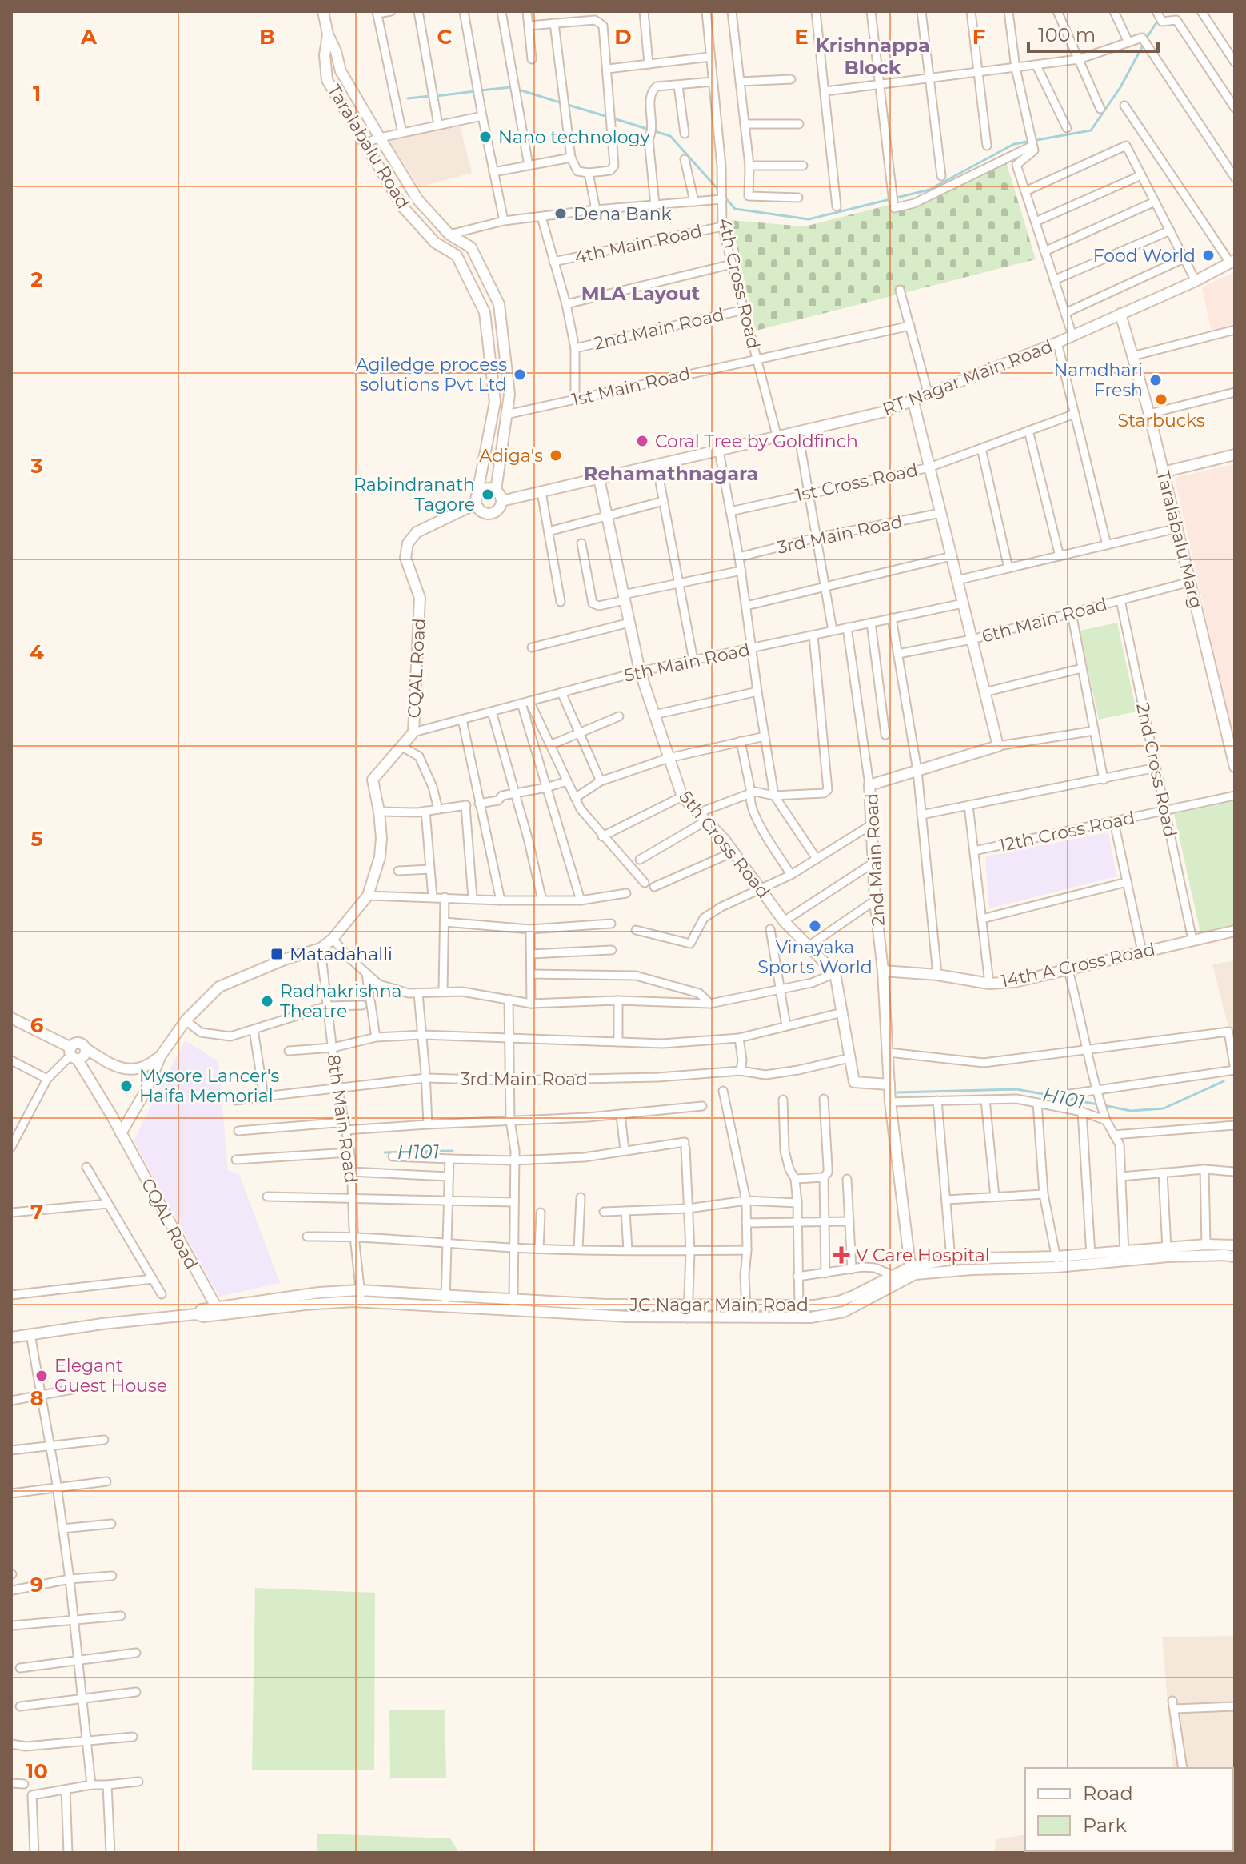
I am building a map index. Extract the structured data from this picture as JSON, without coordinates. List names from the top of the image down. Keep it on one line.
{"streets":{"main road":["Taralabalu Road","2nd Main Road","RT Nagar Main Road","Taralabalu Marg","CQAL Road","5th Cross Road","14th A Cross Road","JC Nagar Main Road"],"street":["4th Main Road","4th Cross Road","1st Main Road","1st Cross Road","3rd Main Road","6th Main Road","5th Main Road","2nd Cross Road","12th Cross Road","8th Main Road"]},"crossings":[["Taralabalu Road","RT Nagar Main Road"],["Taralabalu Road","1st Main Road"],["Taralabalu Road","CQAL Road"],["4th Main Road","4th Cross Road"],["4th Cross Road","2nd Main Road"],["4th Cross Road","RT Nagar Main Road"],["4th Cross Road","1st Main Road"],["2nd Main Road","14th A Cross Road"],["2nd Main Road","JC Nagar Main Road"],["RT Nagar Main Road","Taralabalu Marg"],["RT Nagar Main Road","CQAL Road"],["RT Nagar Main Road","5th Cross Road"],["3rd Main Road","8th Main Road"],["Taralabalu Marg","6th Main Road"],["6th Main Road","2nd Cross Road"],["5th Main Road","CQAL Road"],["5th Main Road","5th Cross Road"],["CQAL Road","8th Main Road"],["CQAL Road","JC Nagar Main Road"],["2nd Cross Road","12th Cross Road"],["2nd Cross Road","14th A Cross Road"],["8th Main Road","JC Nagar Main Road"]],"districts":["Krishnappa Block","MLA Layout","Rehamathnagara"],"water":["H101"],"places":{"other":["Nano technology","Dena Bank","Food World","Agiledge process solutions Pvt Ltd","Namdhari Fresh","Starbucks","Coral Tree by Goldfinch","Adiga's","Rabindranath Tagore","Vinayaka Sports World","Radhakrishna Theatre","Mysore Lancer's Haifa Memorial","Elegant Guest House"],"transit":["Matadahalli"],"health":["V Care Hospital"]},"legend":["Road","Park"],"scale_bar":"100 m","grid":{"columns":["A","B","C","D","E","F"],"rows":["1","2","3","4","5","6","7","8","9","10"]}}
